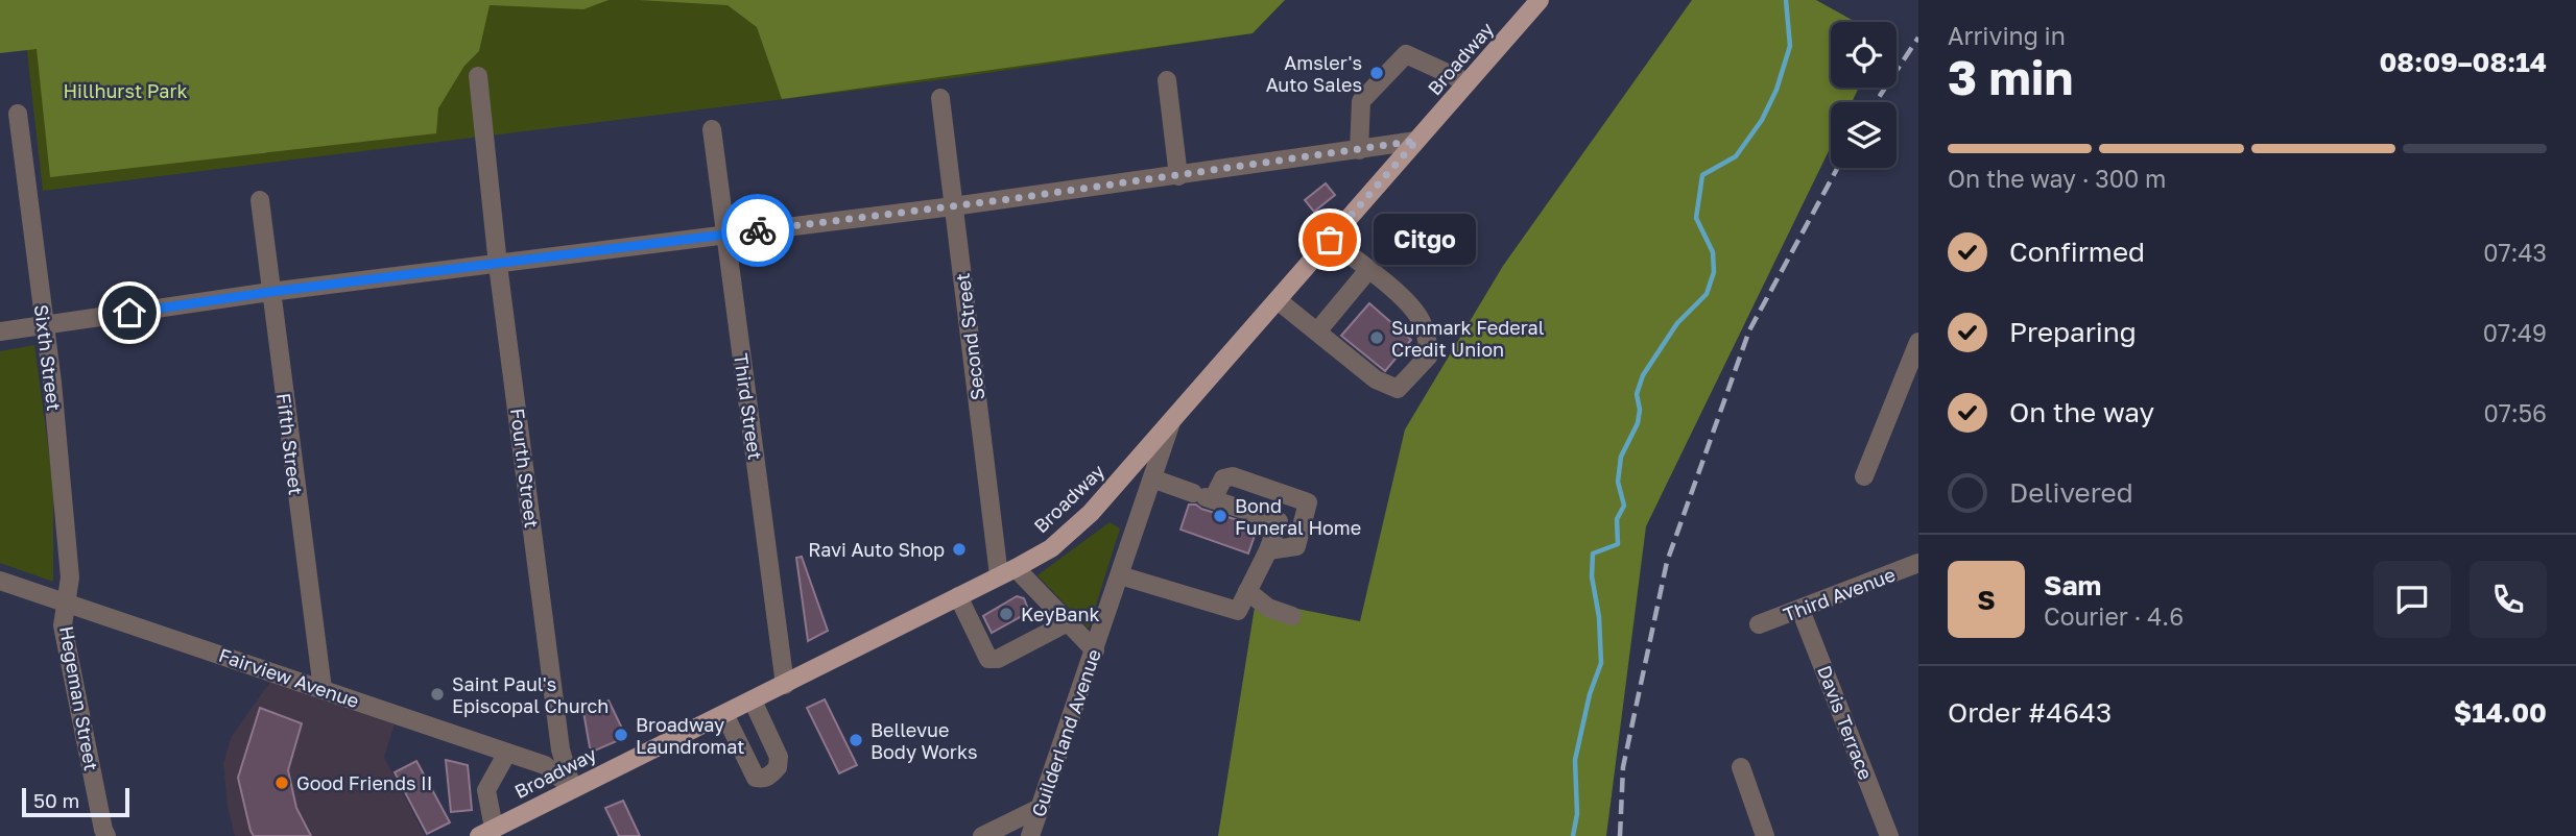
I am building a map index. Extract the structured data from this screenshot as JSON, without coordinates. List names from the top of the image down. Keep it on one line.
{"streets":{"main road":["Broadway"],"street":["Second Street","Sixth Street","Third Street","Fifth Street","Fourth Street","Third Avenue","Fairview Avenue","Hegeman Street","Davis Terrace","Guilderland Avenue"]},"crossings":[["Broadway","Second Street"],["Broadway","Third Street"],["Broadway","Fourth Street"],["Broadway","Fairview Avenue"],["Broadway","Guilderland Avenue"],["Sixth Street","Fairview Avenue"],["Sixth Street","Hegeman Street"],["Fifth Street","Fairview Avenue"],["Fourth Street","Fairview Avenue"],["Third Avenue","Davis Terrace"],["Fairview Avenue","Hegeman Street"]],"parks":["Hillhurst Park"],"places":["Amsler's Auto Sales","Citgo","Sunmark Federal Credit Union","Bond Funeral Home","Ravi Auto Shop","KeyBank","Saint Paul's Episcopal Church","Broadway Laundromat","Bellevue Body Works","Good Friends II"],"scale_bar":"50 m","page":{"heading":["3 min","Arriving in","08:09–08:14"],"panel":["Sam","Courier · 4.6","Order #4643","$14.00"],"bar":"On the way · 300 m","list":[["Confirmed","07:43"],["Preparing","07:49"],["On the way","07:56"],"Delivered"],"bubble":"Citgo","round":"S","scale":"50 m"}}
